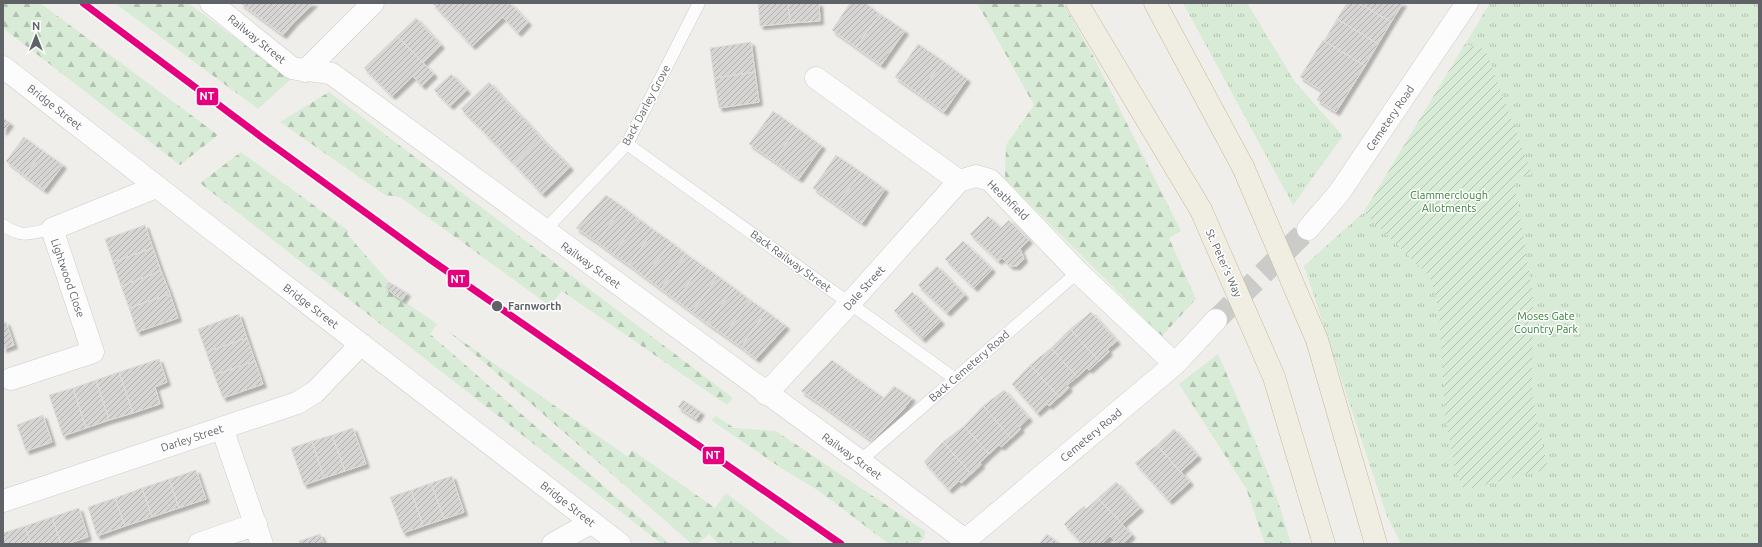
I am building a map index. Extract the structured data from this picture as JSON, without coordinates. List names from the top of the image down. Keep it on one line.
{"streets":{"highway":["St. Peter's Way"],"street":["Railway Street","Bridge Street","Cemetery Road","Heathfield","Lightwood Close","Dale Street","Darley Street"],"lane":["Back Darley Grove","Back Railway Street","Back Cemetery Road"]},"crossings":[["Railway Street","Back Darley Grove"],["Railway Street","Cemetery Road"],["Railway Street","Dale Street"],["Railway Street","Back Cemetery Road"],["Back Darley Grove","Back Railway Street"],["Bridge Street","Lightwood Close"],["Bridge Street","Darley Street"],["Cemetery Road","Heathfield"],["Heathfield","Dale Street"],["Heathfield","Back Cemetery Road"],["Back Railway Street","Dale Street"],["Back Railway Street","Back Cemetery Road"]],"parks":["Clammerclough Allotments","Moses Gate Country Park"],"places":["Farnworth"],"lines":["transit line NT"],"north":"top"}
